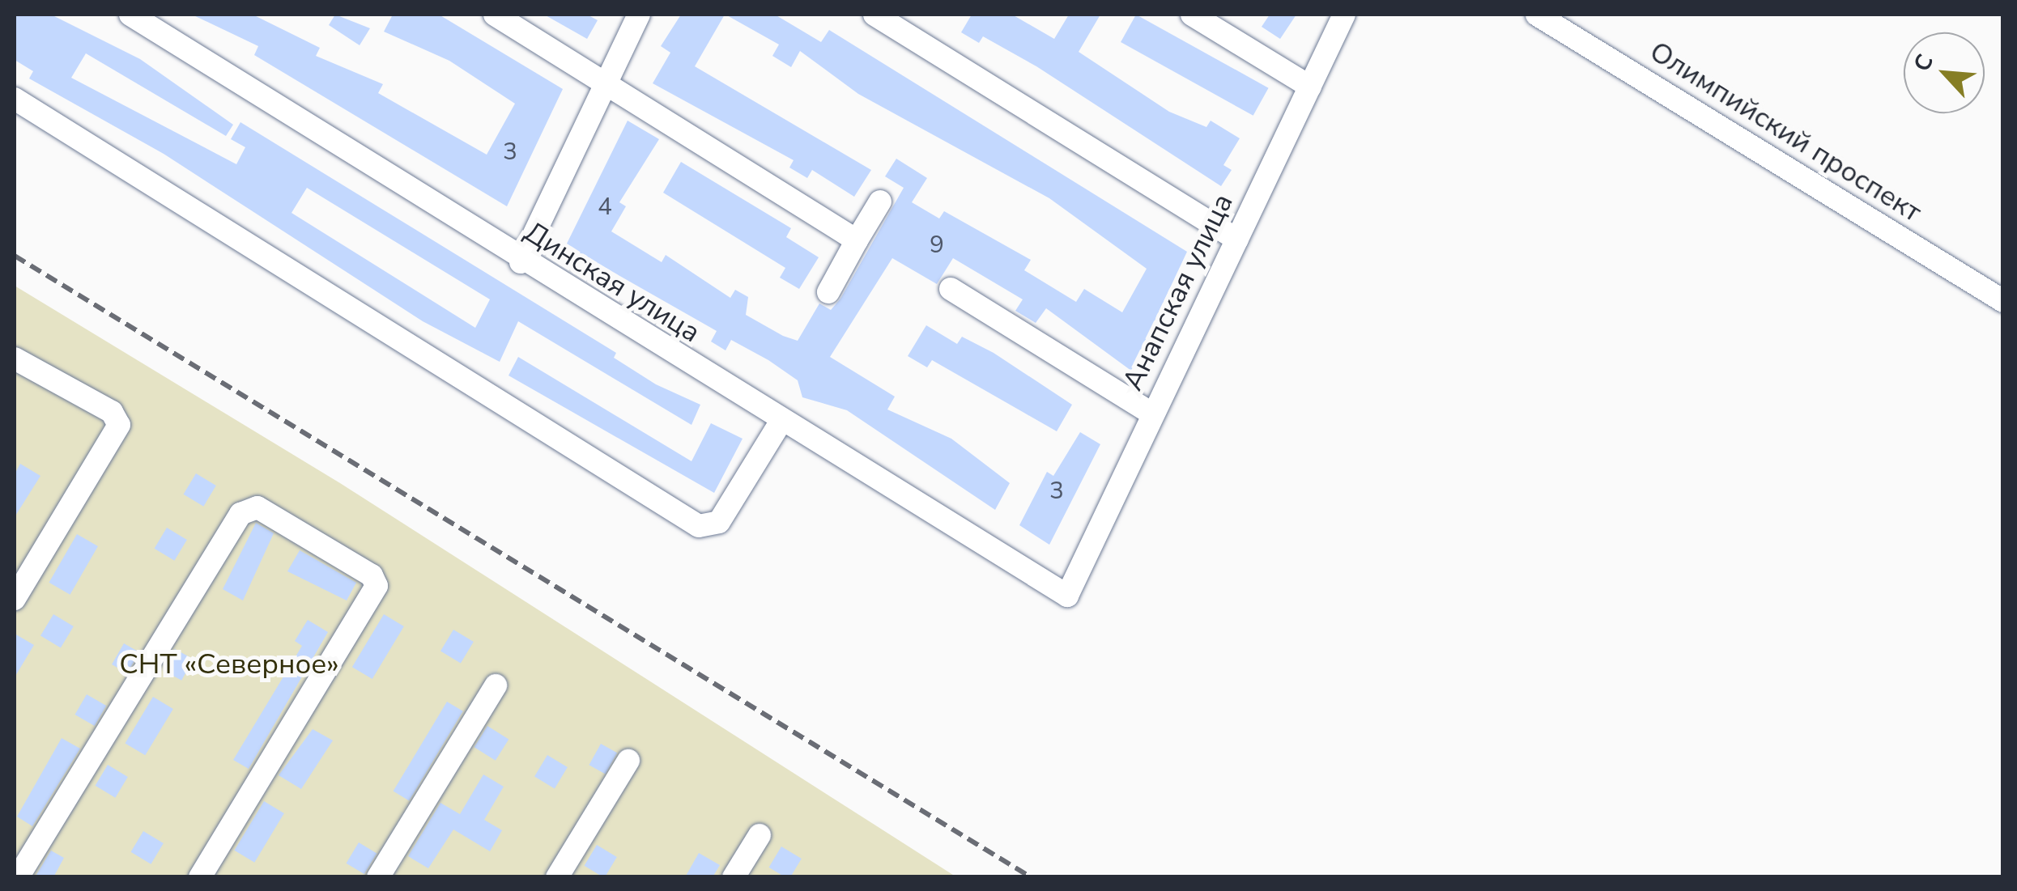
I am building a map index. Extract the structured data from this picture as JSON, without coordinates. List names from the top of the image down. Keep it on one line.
{"streets":{"street":["Олимпийский проспект","Динская улица","Анапская улица"]},"crossings":[["Динская улица","Анапская улица"]],"parks":["СНТ «Северное»"],"house_numbers":["3","4","9","3"],"north":"top left"}
